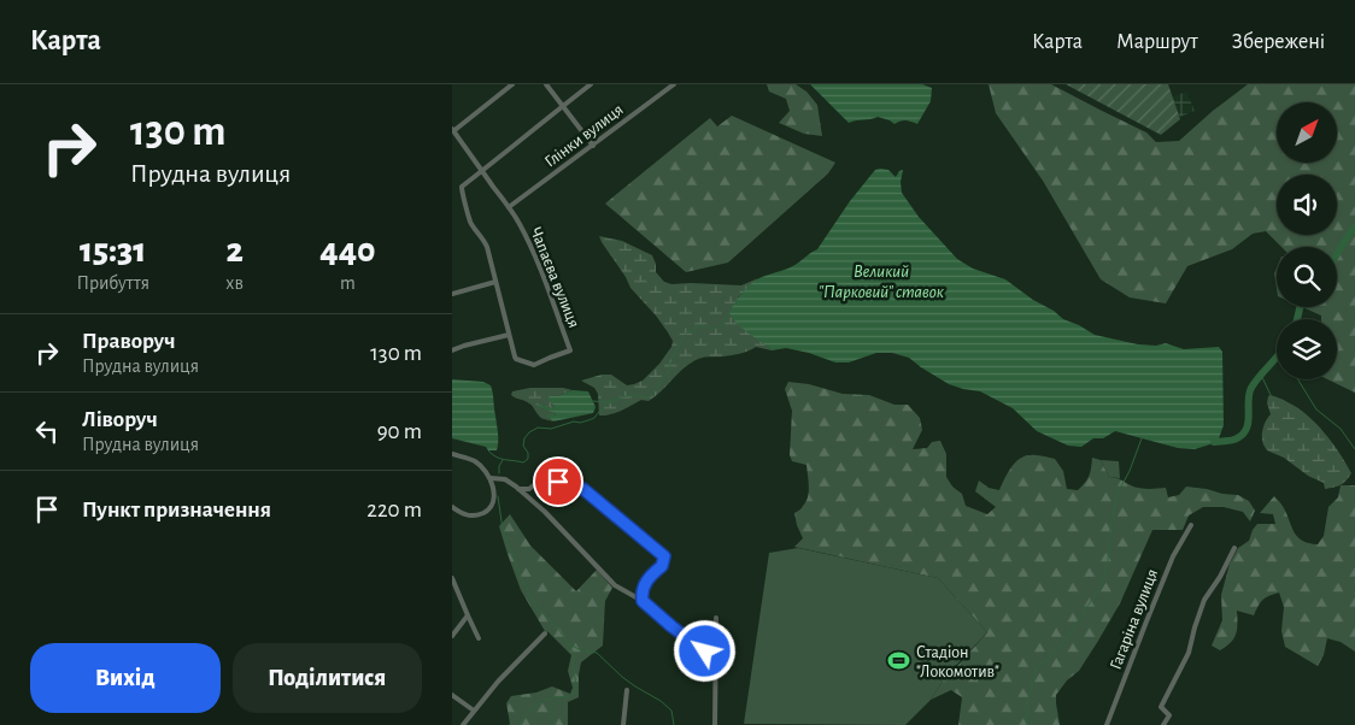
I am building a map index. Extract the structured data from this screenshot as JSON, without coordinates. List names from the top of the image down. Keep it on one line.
{"streets":{"street":["Глінки вулиця","Чапаєва вулиця","Гагаріна вулиця"]},"crossings":[["Глінки вулиця","Чапаєва вулиця"]],"water":["Великий \"Парковий\" ставок"],"places":{"sports":["Стадіон \"Локомотив\""]},"north":"top right","page":{"header":"Карта","nav":["Карта","Маршрут","Збережені"],"turn":["130 m","Прудна вулиця"],"eta":["15:31","Прибуття","2","хв","440","m"],"list":[{"name":"Праворуч","note":"Прудна вулиця","value":"130 m"},{"name":"Ліворуч","note":"Прудна вулиця","value":"90 m"},{"name":"Пункт призначення","value":"220 m"}],"buttons":["Вихід","Поділитися"]}}
